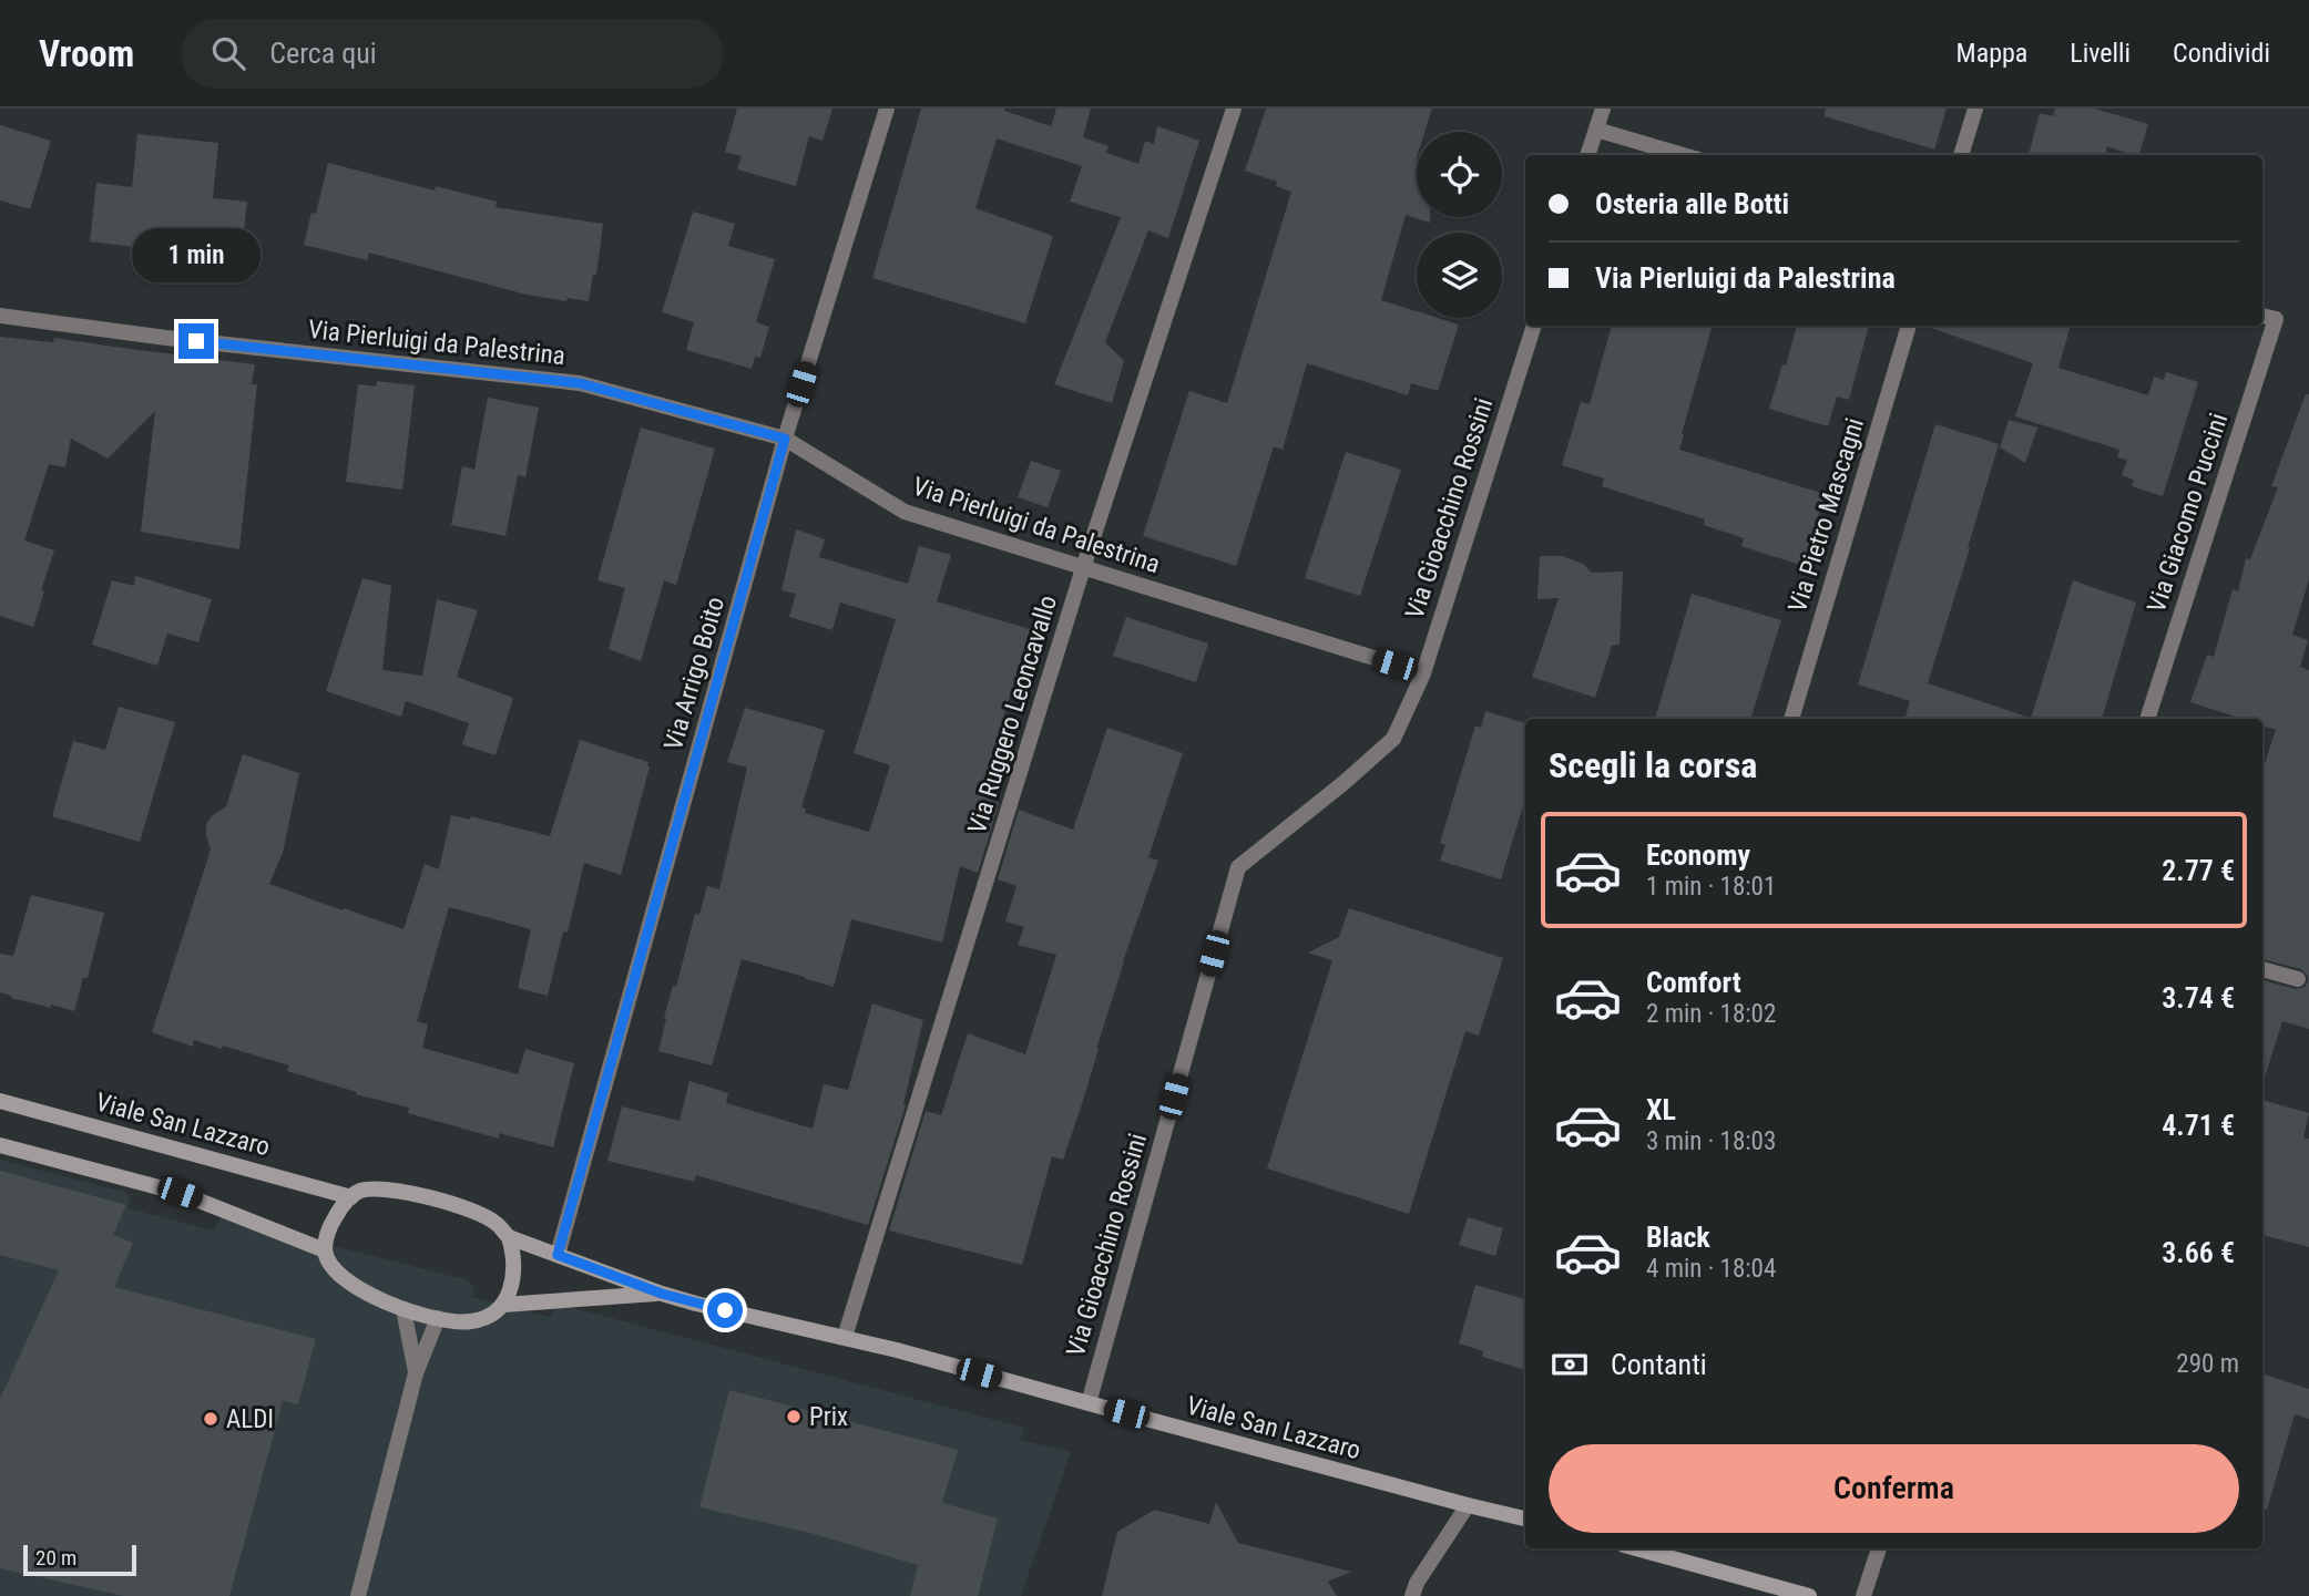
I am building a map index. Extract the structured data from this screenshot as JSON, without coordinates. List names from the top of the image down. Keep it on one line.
{"streets":{"main road":["Viale San Lazzaro"],"street":["Via Pierluigi da Palestrina","Via Gioacchino Rossini","Via Giacomo Puccini","Via Pietro Mascagni","Via Arrigo Boito","Via Ruggero Leoncavallo"]},"crossings":[["Via Pierluigi da Palestrina","Via Gioacchino Rossini"],["Via Pierluigi da Palestrina","Via Arrigo Boito"],["Via Pierluigi da Palestrina","Via Ruggero Leoncavallo"],["Via Gioacchino Rossini","Viale San Lazzaro"],["Via Arrigo Boito","Viale San Lazzaro"],["Via Ruggero Leoncavallo","Viale San Lazzaro"]],"places":["Prix","ALDI"],"scale_bar":"20 m","page":{"header":"Vroom","search":"Cerca qui","nav":["Mappa","Livelli","Condividi"],"banner":["Osteria alle Botti","Via Pierluigi da Palestrina"],"bubble":"1 min","heading":"Scegli la corsa","list":[{"name":"Economy","note":"1 min · 18:01","value":"2.77 €"},{"name":"Comfort","note":"2 min · 18:02","value":"3.74 €"},{"name":"XL","note":"3 min · 18:03","value":"4.71 €"},{"name":"Black","note":"4 min · 18:04","value":"3.66 €"}],"pay":["Contanti","290 m"],"buttons":"Conferma","scale":"20 m"}}
